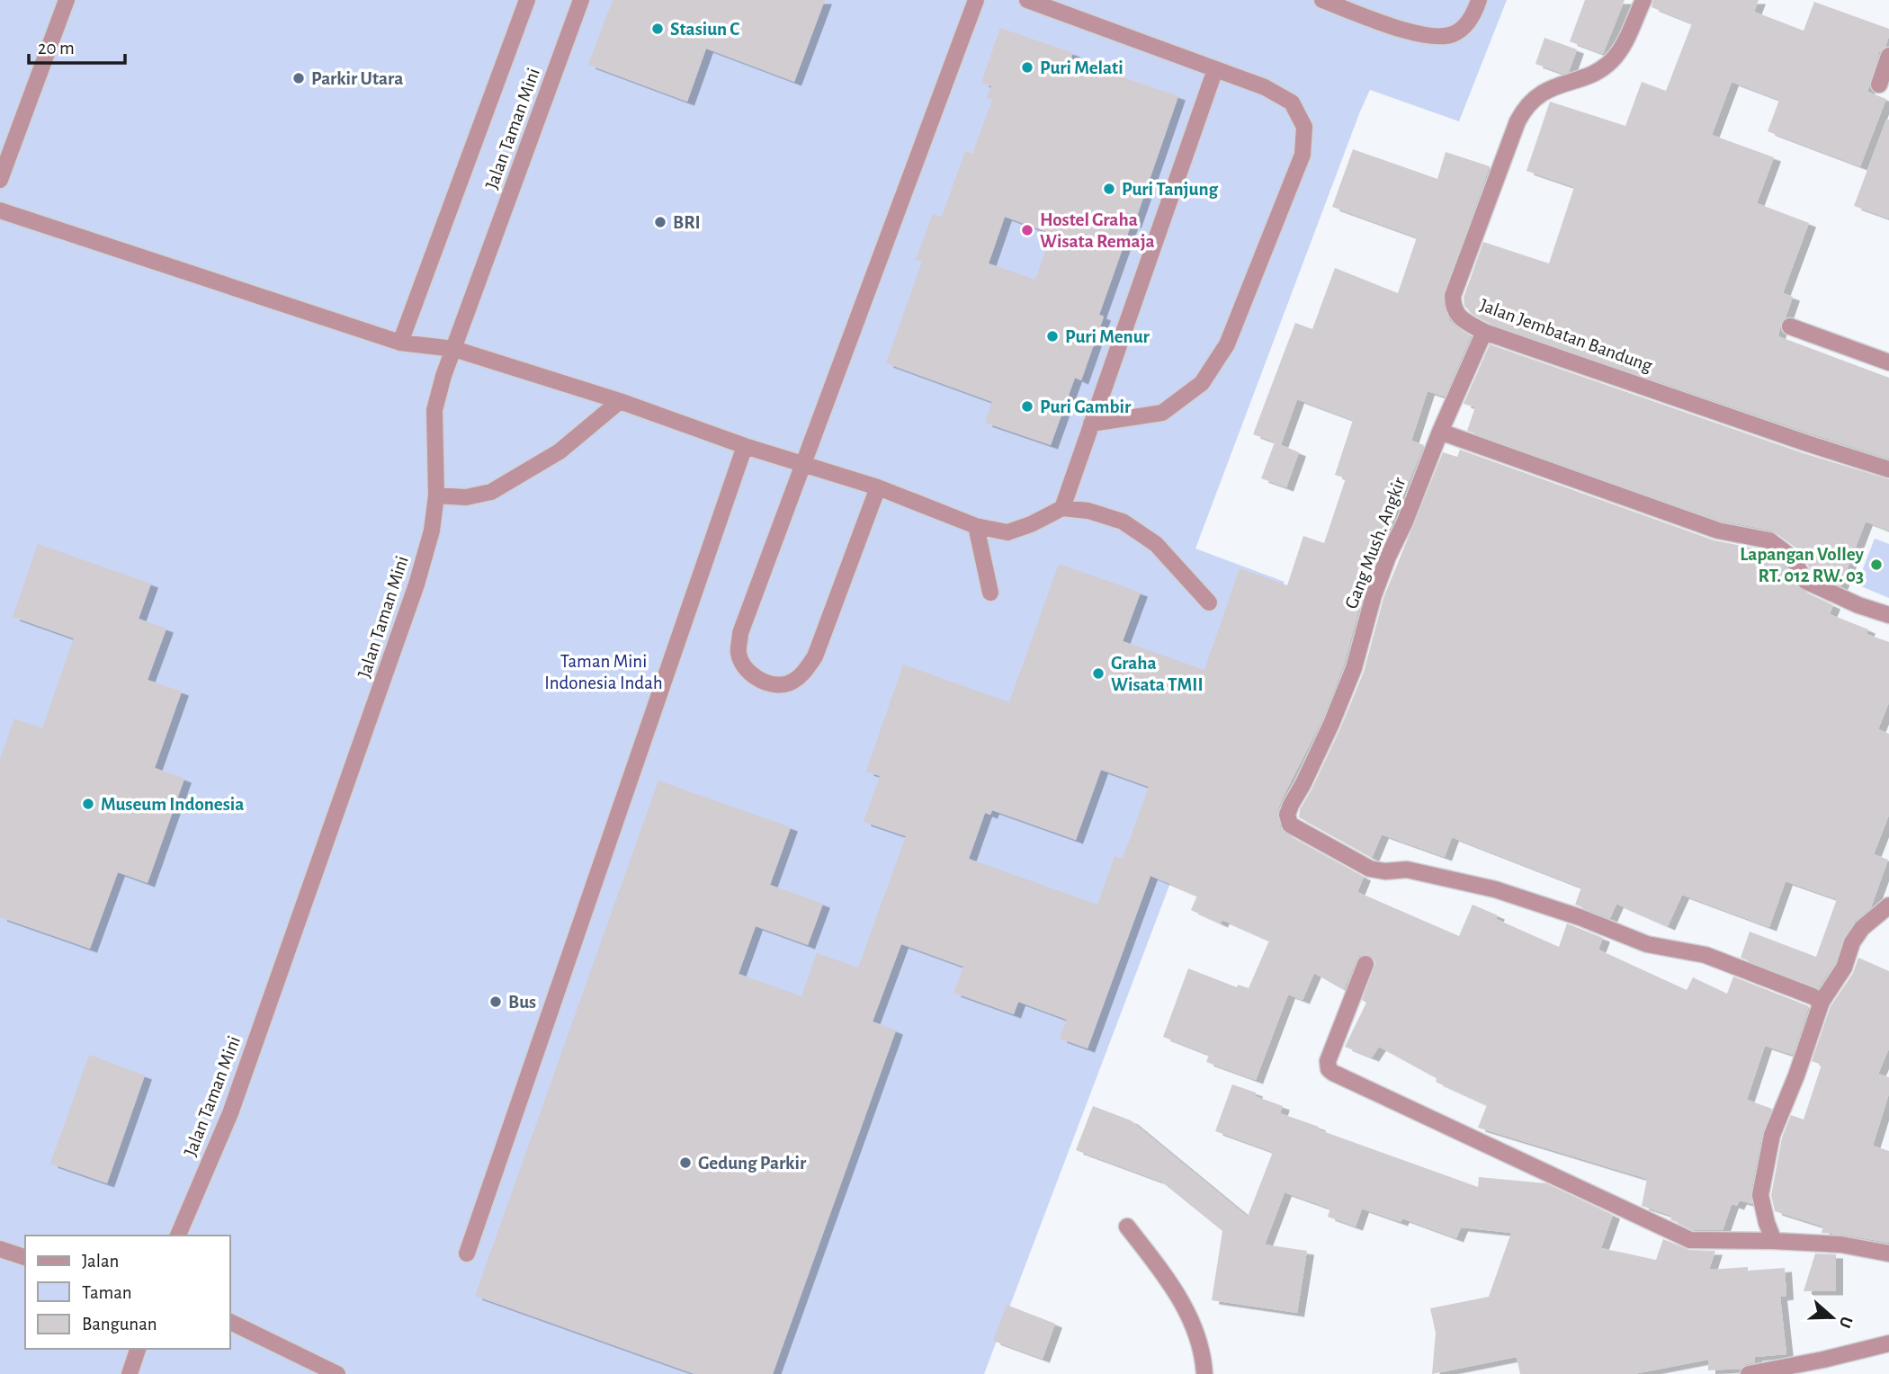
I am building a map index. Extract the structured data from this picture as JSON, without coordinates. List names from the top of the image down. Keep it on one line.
{"streets":{"street":["Jalan Taman Mini","Jalan Jembatan Bandung","Gang Mush. Angkir"]},"crossings":[["Jalan Jembatan Bandung","Gang Mush. Angkir"]],"parks":["Taman Mini Indonesia Indah"],"places":["Stasiun C","Puri Melati","Parkir Utara","Puri Tanjung","BRI","Hostel Graha Wisata Remaja","Puri Menur","Puri Gambir","Lapangan Volley RT. 012 RW. 03","Graha Wisata TMII","Museum Indonesia","Bus","Gedung Parkir"],"legend":["Jalan","Taman","Bangunan"],"scale_bar":"20 m","north":"right"}
